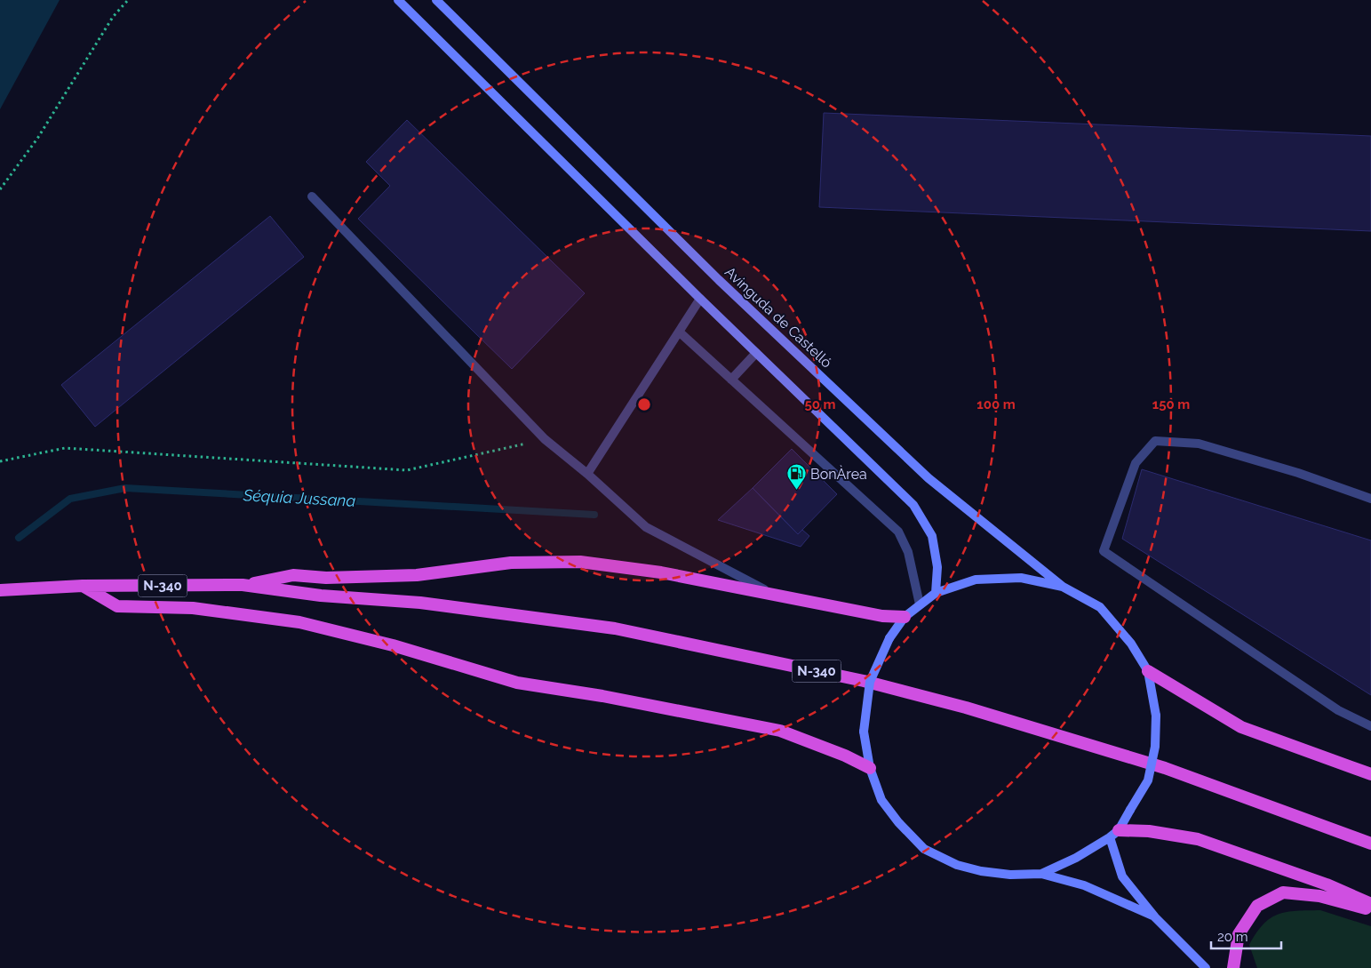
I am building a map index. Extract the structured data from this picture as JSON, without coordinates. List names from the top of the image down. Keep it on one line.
{"streets":{"highway":["N-340"],"main road":["Avinguda de Castelló"]},"water":["Séquia Jussana"],"places":{"fuel station":["BonÀrea"]},"scale_bar":"20 m","rings":["50 m","100 m","150 m"]}
